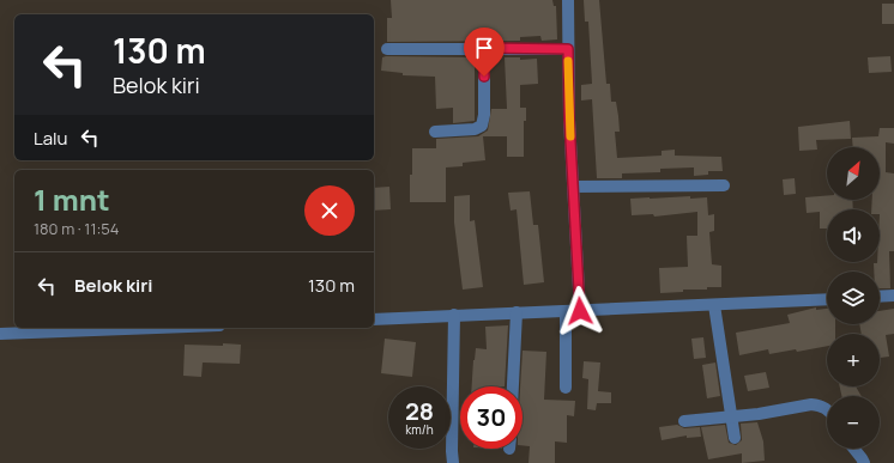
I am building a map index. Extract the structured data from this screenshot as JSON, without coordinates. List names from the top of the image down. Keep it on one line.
{"north":"top right","page":{"turn":["130 m","Belok kiri"],"then":"Lalu","map_buttons":["+","−"],"heading":["1 mnt","180 m · 11:54"],"list":[{"name":"Belok kiri","value":"130 m"}],"speed":"28 km/h","limit":"30"}}
